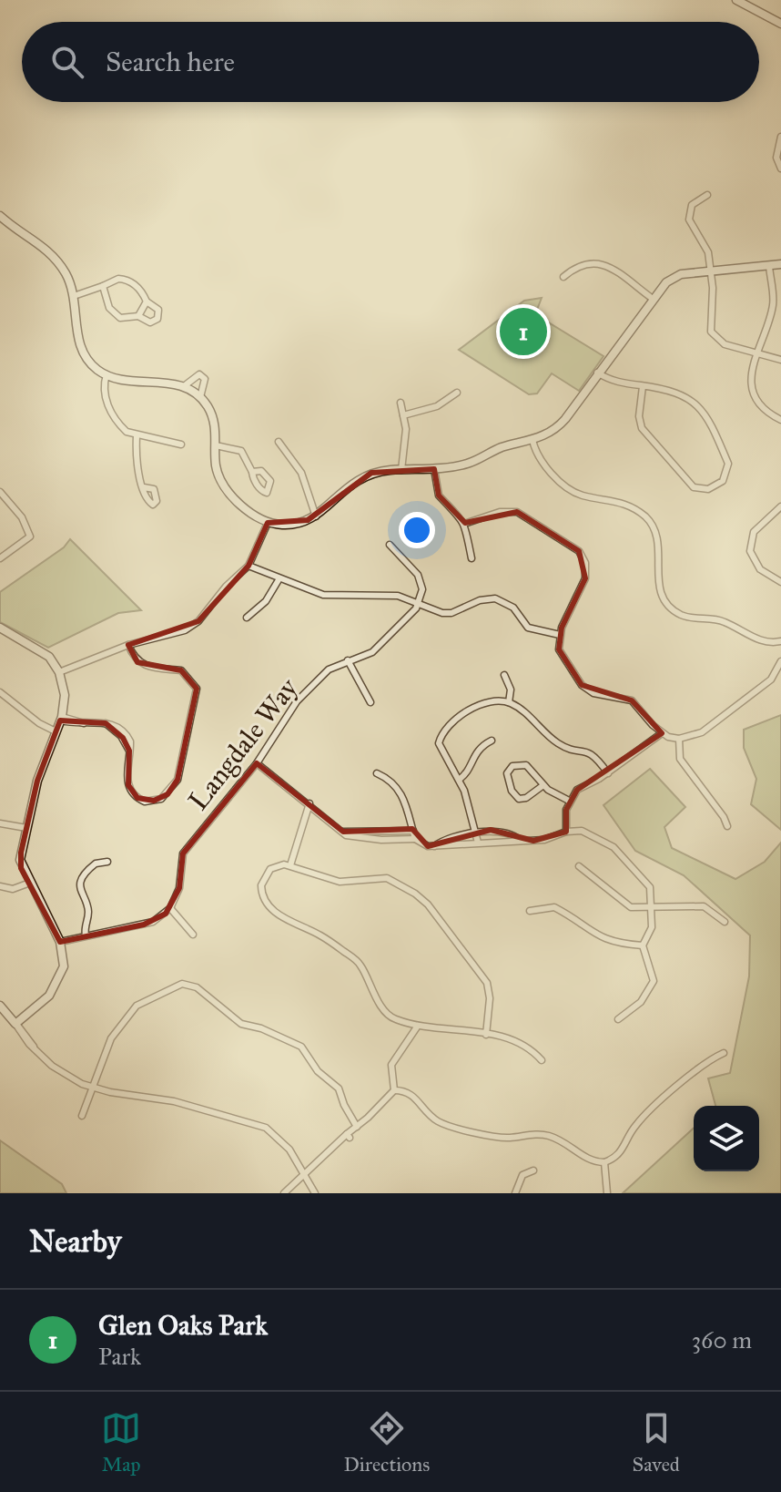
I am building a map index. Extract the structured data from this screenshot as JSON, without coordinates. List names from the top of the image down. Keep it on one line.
{"streets":{"street":["Langdale Way"]},"page":{"search":"Search here","pins":"1","heading":"Nearby","list":[{"mark":"1","name":"Glen Oaks Park","note":"Park","value":"360 m"}],"nav":["Map","Directions","Saved"]}}
